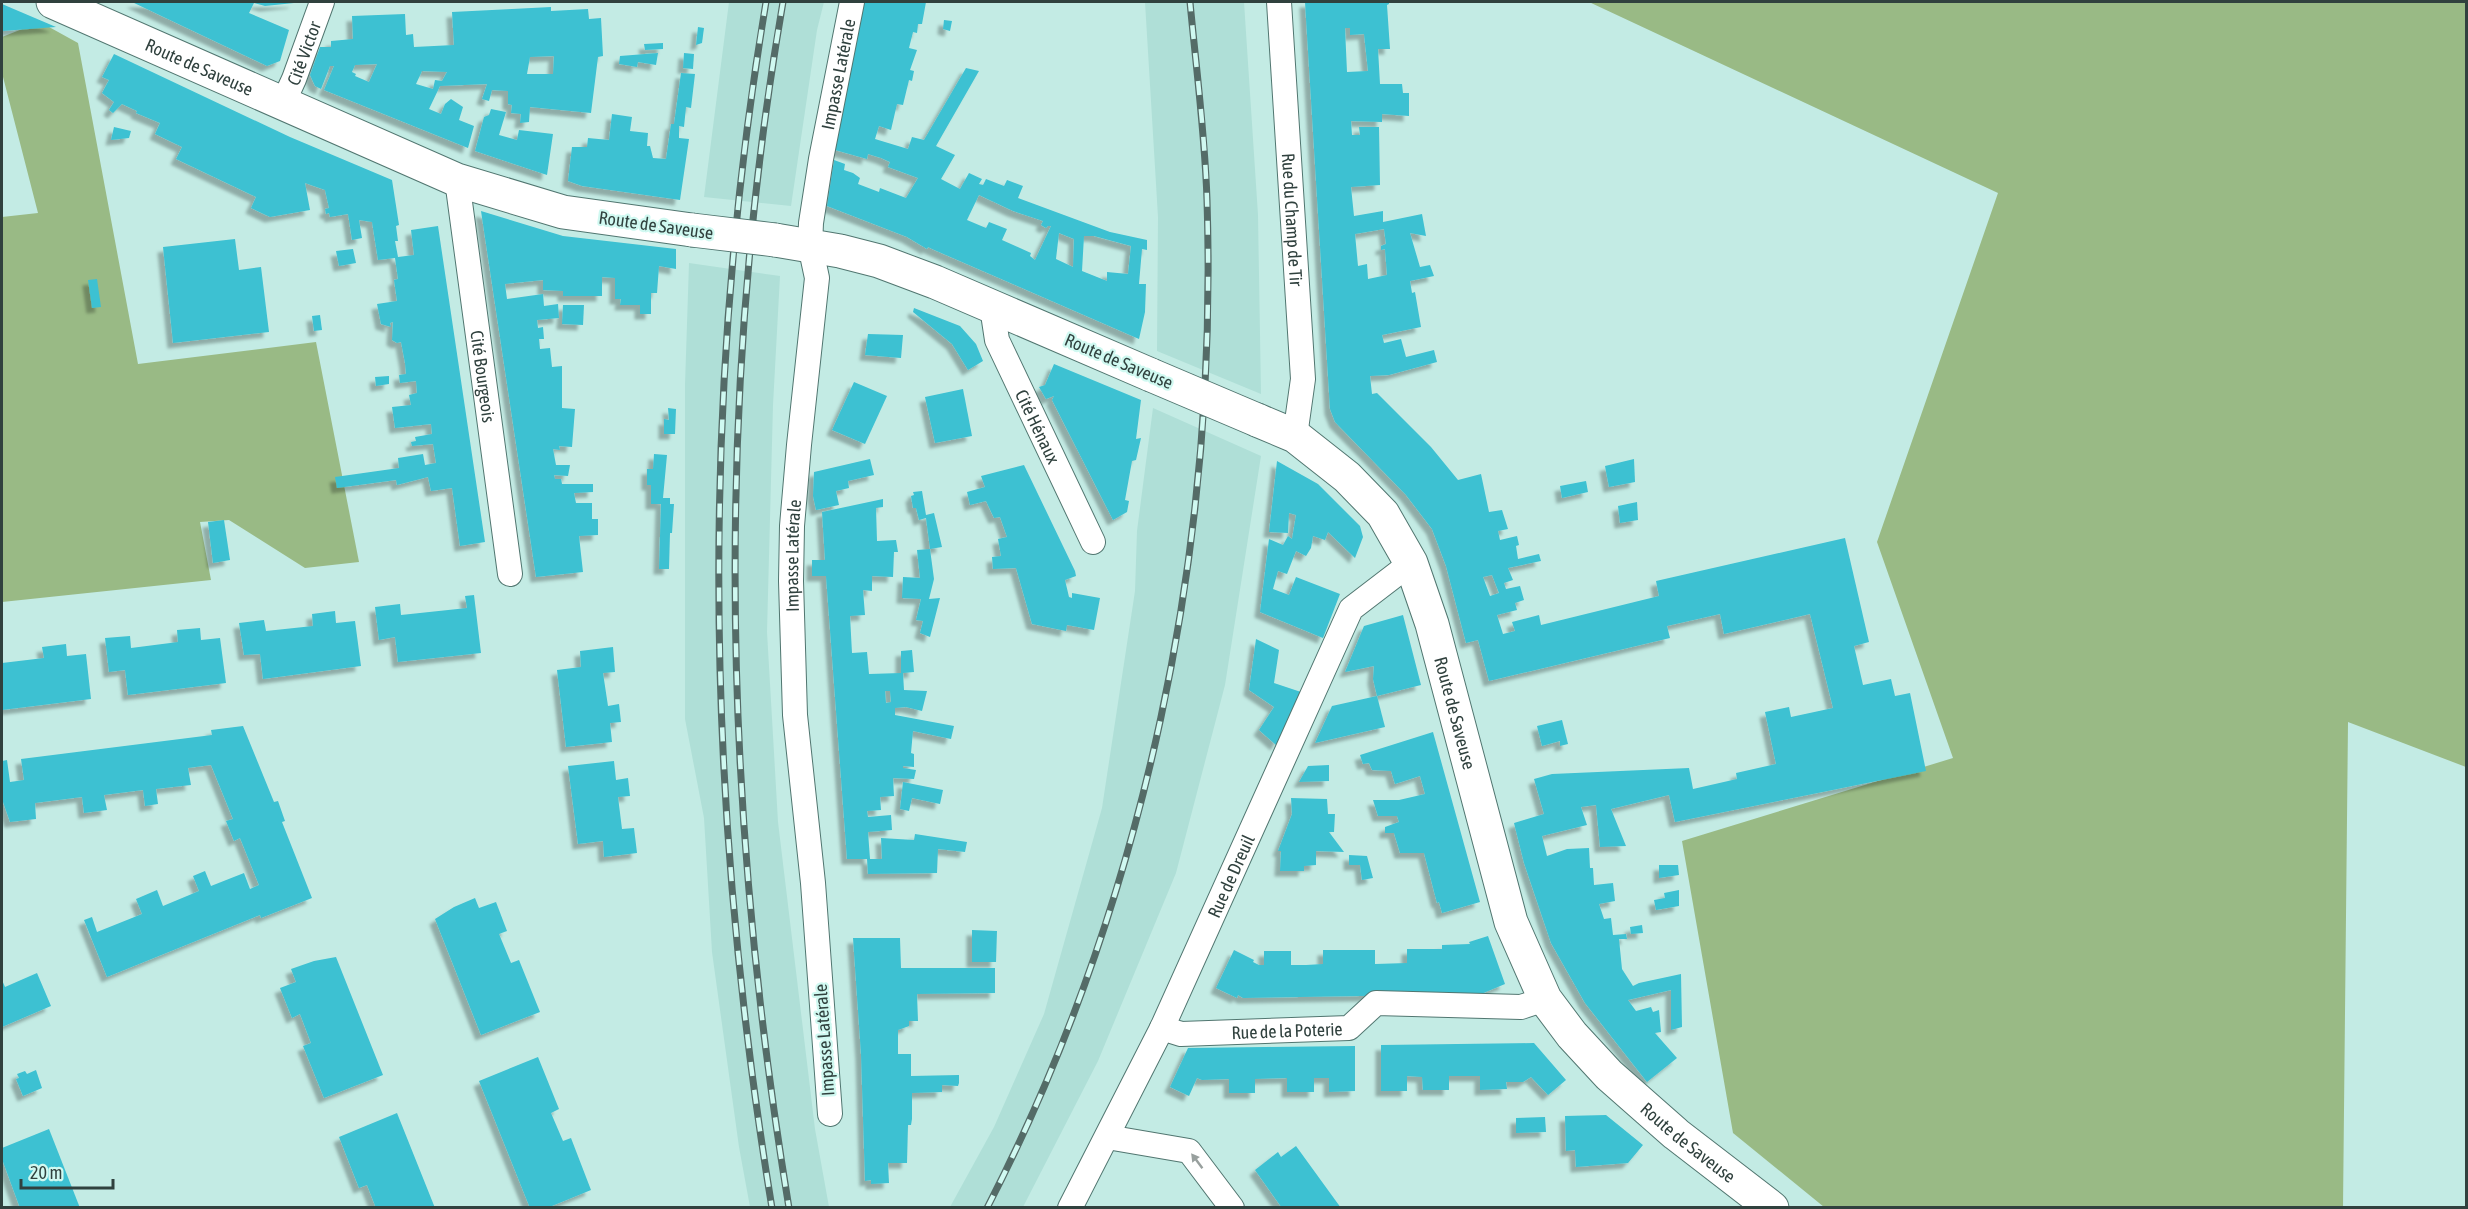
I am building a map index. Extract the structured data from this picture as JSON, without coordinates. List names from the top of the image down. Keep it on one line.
{"streets":{"main road":["Route de Saveuse"],"street":["Cité Victor","Impasse Latérale","Rue du Champ de Tir","Cité Bourgeois","Cité Hénaux","Rue de Dreuil","Rue de la Poterie"]},"crossings":[["Cité Victor","Route de Saveuse"],["Route de Saveuse","Impasse Latérale"],["Route de Saveuse","Rue du Champ de Tir"],["Route de Saveuse","Cité Bourgeois"],["Route de Saveuse","Cité Hénaux"],["Route de Saveuse","Rue de Dreuil"],["Route de Saveuse","Rue de la Poterie"],["Rue de Dreuil","Rue de la Poterie"]],"scale_bar":"20 m"}
